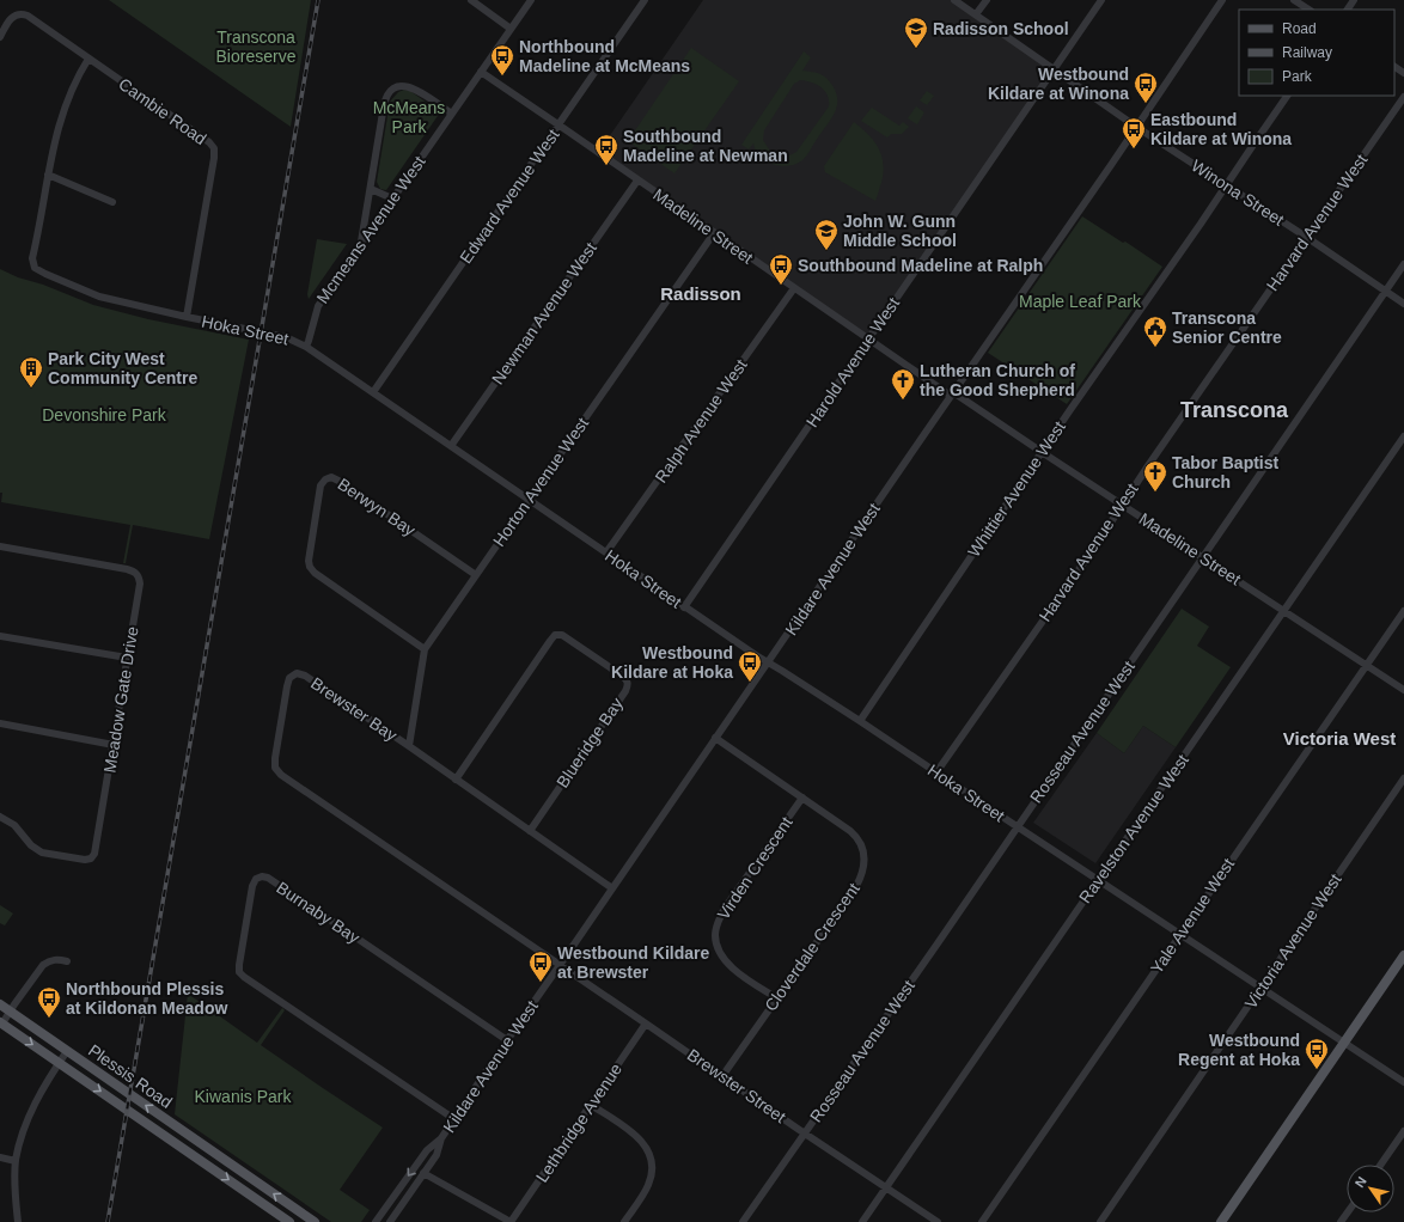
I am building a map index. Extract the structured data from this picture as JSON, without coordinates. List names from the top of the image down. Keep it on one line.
{"streets":{"main road":["Plessis Road"],"street":["Cambie Road","Winona Street","Edward Avenue West","Harvard Avenue West","Madeline Street","Mcmeans Avenue West","Newman Avenue West","Hoka Street","Harold Avenue West","Ralph Avenue West","Horton Avenue West","Whittier Avenue West","Berwyn Bay","Kildare Avenue West","Meadow Gate Drive","Brewster Bay","Rosseau Avenue West","Blueridge Bay","Ravelston Avenue West","Virden Crescent","Burnaby Bay","Yale Avenue West","Victoria Avenue West","Cloverdale Crescent","Brewster Street","Lethbridge Avenue"]},"crossings":[["Cambie Road","Hoka Street"],["Winona Street","Harvard Avenue West"],["Winona Street","Harold Avenue West"],["Winona Street","Whittier Avenue West"],["Winona Street","Kildare Avenue West"],["Winona Street","Rosseau Avenue West"],["Edward Avenue West","Madeline Street"],["Edward Avenue West","Hoka Street"],["Harvard Avenue West","Madeline Street"],["Harvard Avenue West","Hoka Street"],["Madeline Street","Mcmeans Avenue West"],["Madeline Street","Newman Avenue West"],["Madeline Street","Harold Avenue West"],["Madeline Street","Ralph Avenue West"],["Madeline Street","Horton Avenue West"],["Madeline Street","Whittier Avenue West"],["Madeline Street","Kildare Avenue West"],["Madeline Street","Rosseau Avenue West"],["Madeline Street","Ravelston Avenue West"],["Madeline Street","Yale Avenue West"],["Mcmeans Avenue West","Hoka Street"],["Newman Avenue West","Hoka Street"],["Hoka Street","Harold Avenue West"],["Hoka Street","Ralph Avenue West"],["Hoka Street","Horton Avenue West"],["Hoka Street","Whittier Avenue West"],["Hoka Street","Kildare Avenue West"],["Hoka Street","Rosseau Avenue West"],["Hoka Street","Ravelston Avenue West"],["Hoka Street","Yale Avenue West"],["Hoka Street","Victoria Avenue West"],["Horton Avenue West","Berwyn Bay"],["Horton Avenue West","Brewster Bay"],["Kildare Avenue West","Brewster Bay"],["Kildare Avenue West","Burnaby Bay"],["Kildare Avenue West","Cloverdale Crescent"],["Kildare Avenue West","Brewster Street"],["Brewster Bay","Blueridge Bay"],["Brewster Bay","Brewster Street"],["Rosseau Avenue West","Brewster Street"],["Ravelston Avenue West","Brewster Street"],["Virden Crescent","Cloverdale Crescent"],["Cloverdale Crescent","Brewster Street"],["Brewster Street","Lethbridge Avenue"]],"districts":["Radisson","Transcona","Victoria West"],"parks":["Transcona Bioreserve","McMeans Park","Maple Leaf Park","Devonshire Park","Kiwanis Park"],"places":{"school or university":["Radisson School","John W. Gunn Middle School"],"bus stop":["Northbound Madeline at McMeans","Westbound Kildare at Winona","Eastbound Kildare at Winona","Southbound Madeline at Newman","Southbound Madeline at Ralph","Westbound Kildare at Hoka","Westbound Kildare at Brewster","Northbound Plessis at Kildonan Meadow","Westbound Regent at Hoka"],"public building":["Transcona Senior Centre"],"building":["Park City West Community Centre"],"church":["Lutheran Church of the Good Shepherd","Tabor Baptist Church"]},"legend":["Road","Railway","Park"],"north":"top left"}
